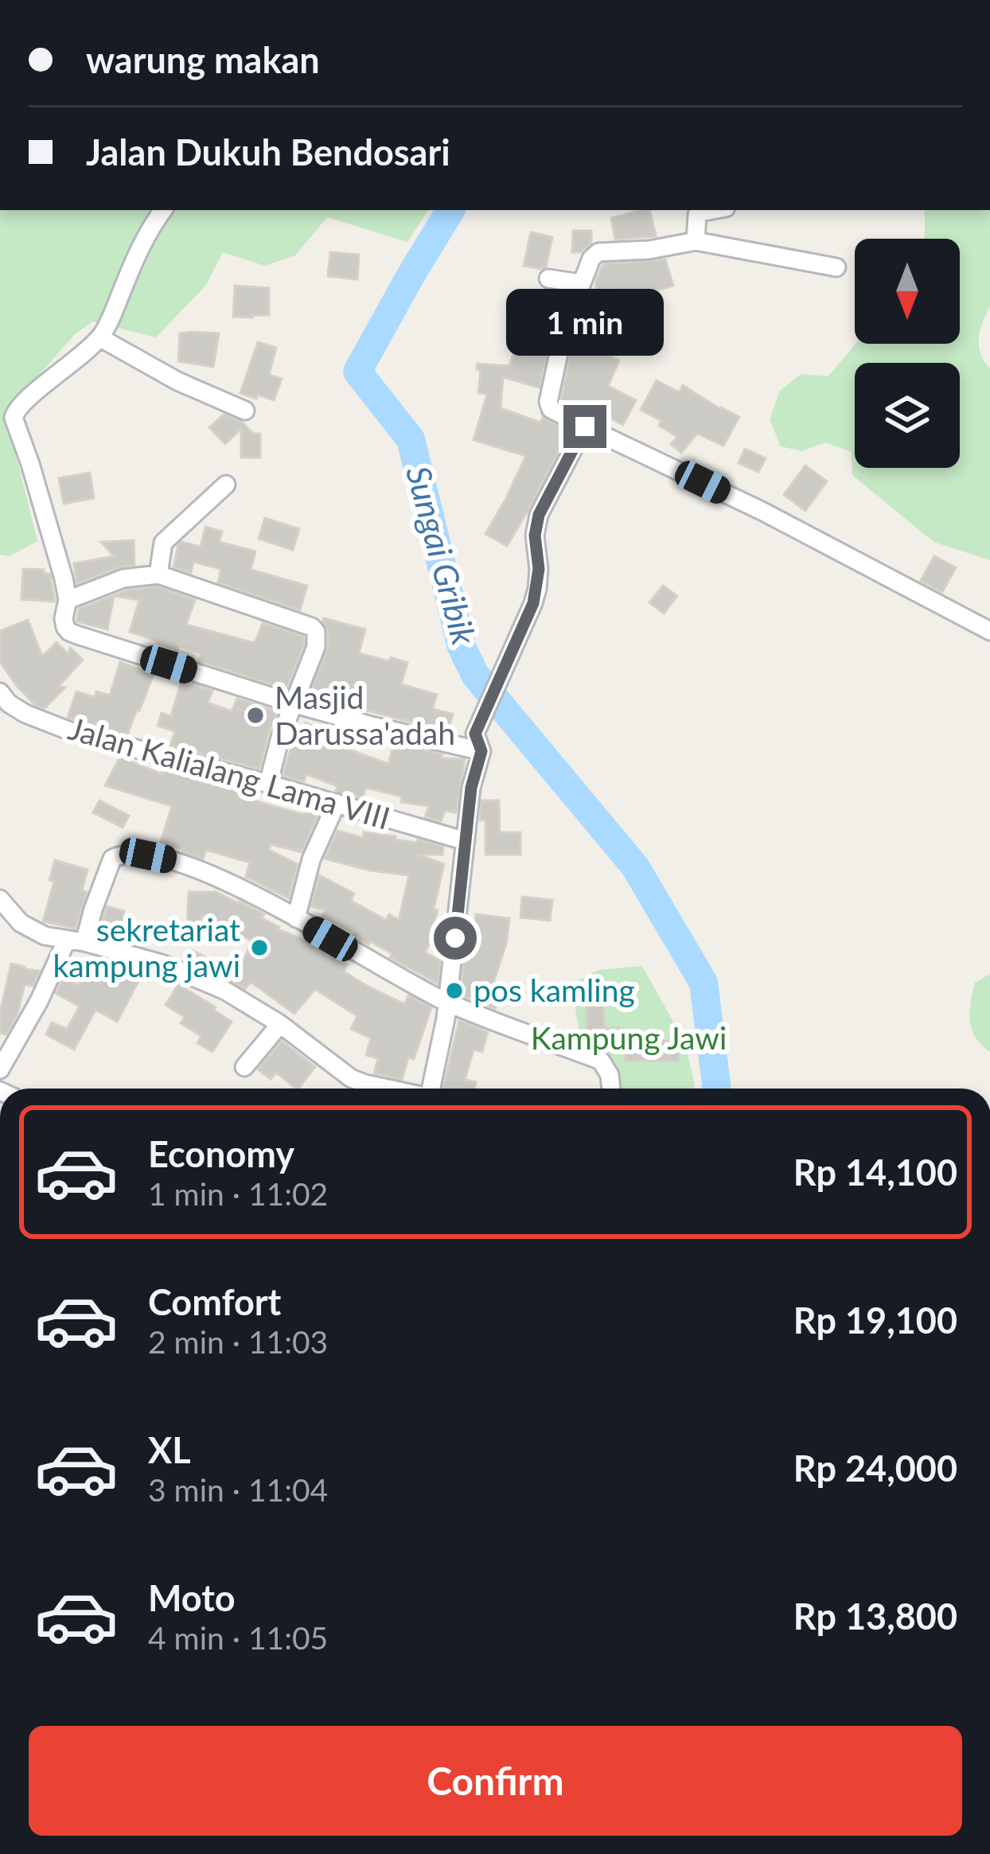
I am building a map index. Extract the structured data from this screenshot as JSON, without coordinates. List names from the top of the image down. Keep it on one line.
{"streets":{"street":["Jalan Kalialang Lama VIII"]},"water":["Sungai Gribik"],"parks":["Kampung Jawi"],"places":["Masjid Darussa'adah","sekretariat kampung jawi","pos kamling"],"north":"bottom","page":{"banner":["warung makan","Jalan Dukuh Bendosari"],"bubble":"1 min","list":[{"name":"Economy","note":"1 min · 11:02","value":"Rp 14,100"},{"name":"Comfort","note":"2 min · 11:03","value":"Rp 19,100"},{"name":"XL","note":"3 min · 11:04","value":"Rp 24,000"},{"name":"Moto","note":"4 min · 11:05","value":"Rp 13,800"}],"buttons":"Confirm"}}
